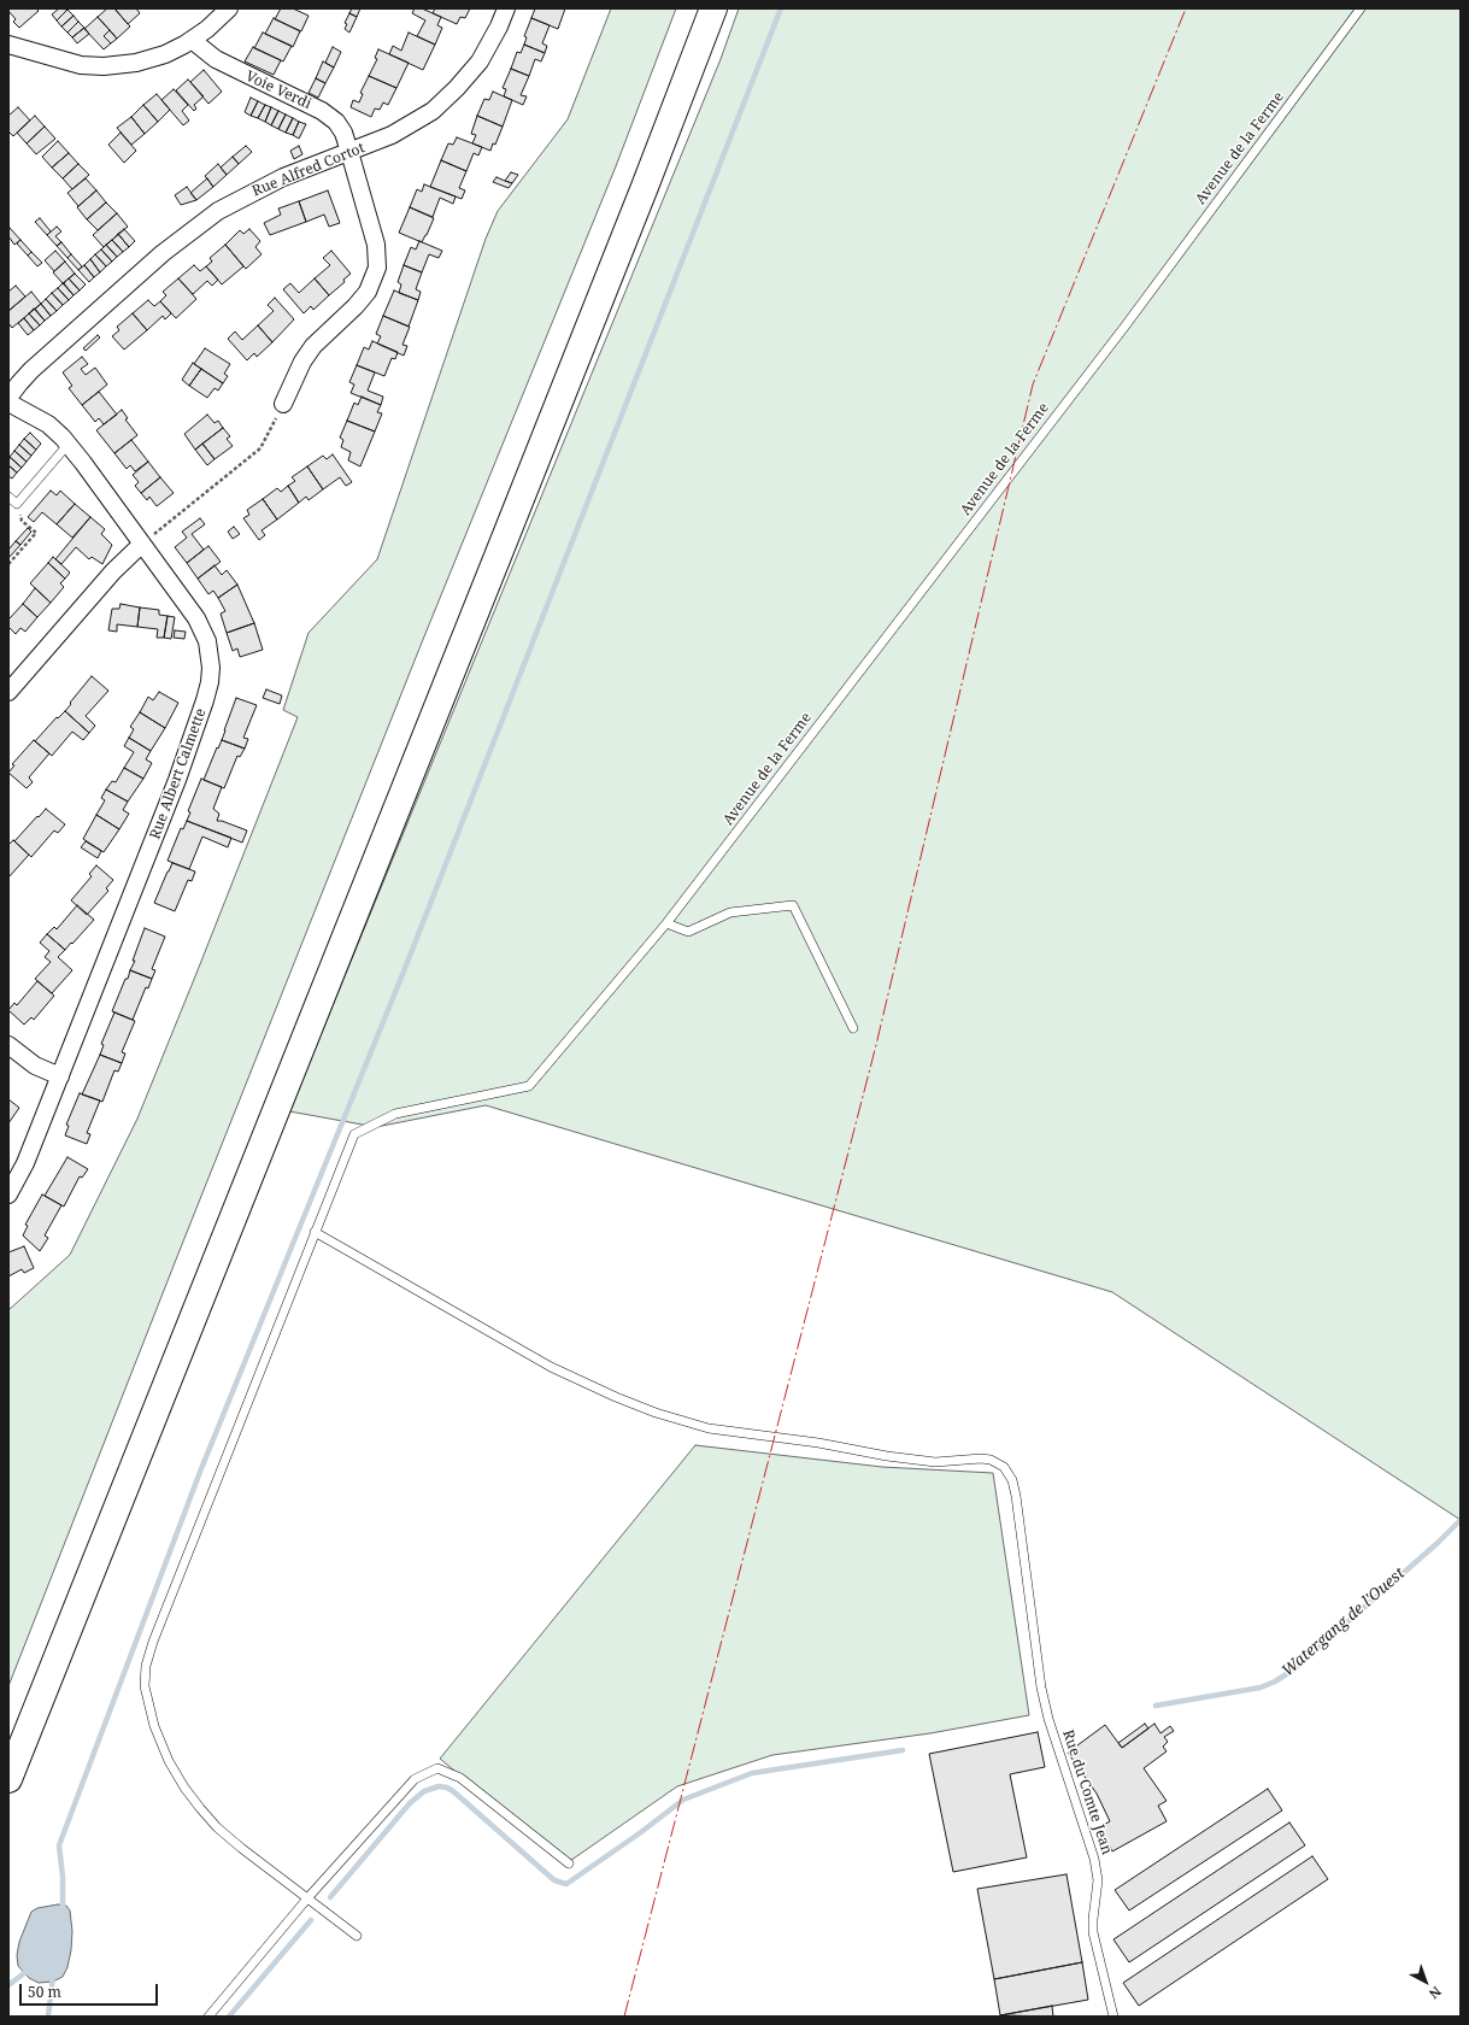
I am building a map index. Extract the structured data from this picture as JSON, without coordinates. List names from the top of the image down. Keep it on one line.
{"streets":{"street":["Voie Verdi","Rue Alfred Cortot","Rue Albert Calmette"],"lane":["Avenue de la Ferme","Rue du Comte Jean"]},"crossings":[["Voie Verdi","Rue Alfred Cortot"],["Avenue de la Ferme","Rue du Comte Jean"],["Rue Alfred Cortot","Rue Albert Calmette"]],"water":["Watergang de l'Ouest"],"scale_bar":"50 m","north":"bottom right"}
